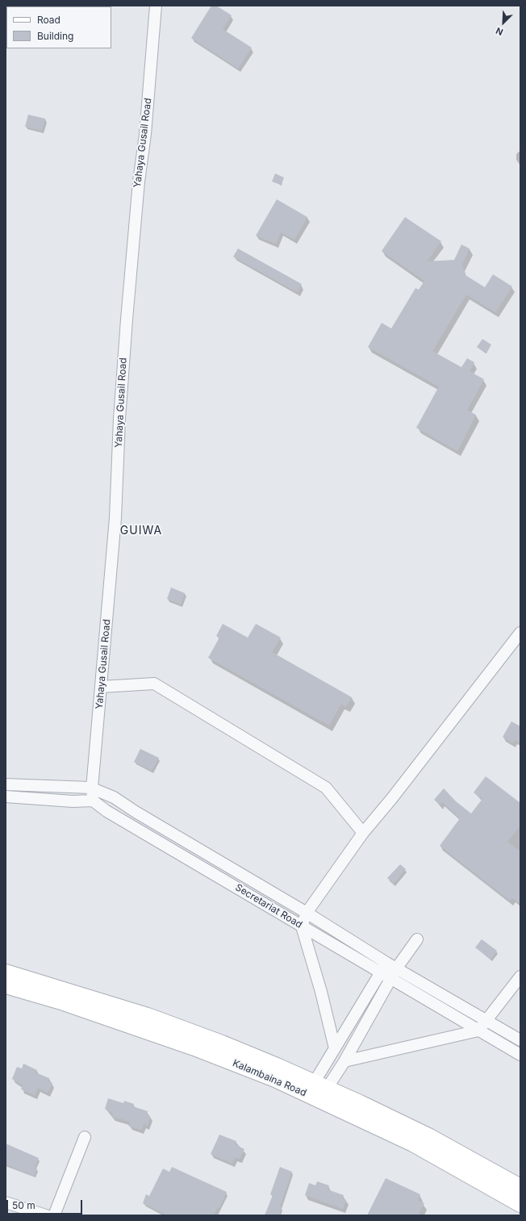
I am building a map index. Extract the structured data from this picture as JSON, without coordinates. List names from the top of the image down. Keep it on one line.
{"streets":{"main road":["Kalambaina Road"],"street":["Yahaya Gusail Road","Secretariat Road"]},"crossings":[["Yahaya Gusail Road","Secretariat Road"]],"districts":["GUIWA"],"legend":["Road","Building"],"scale_bar":"50 m","north":"bottom left"}
